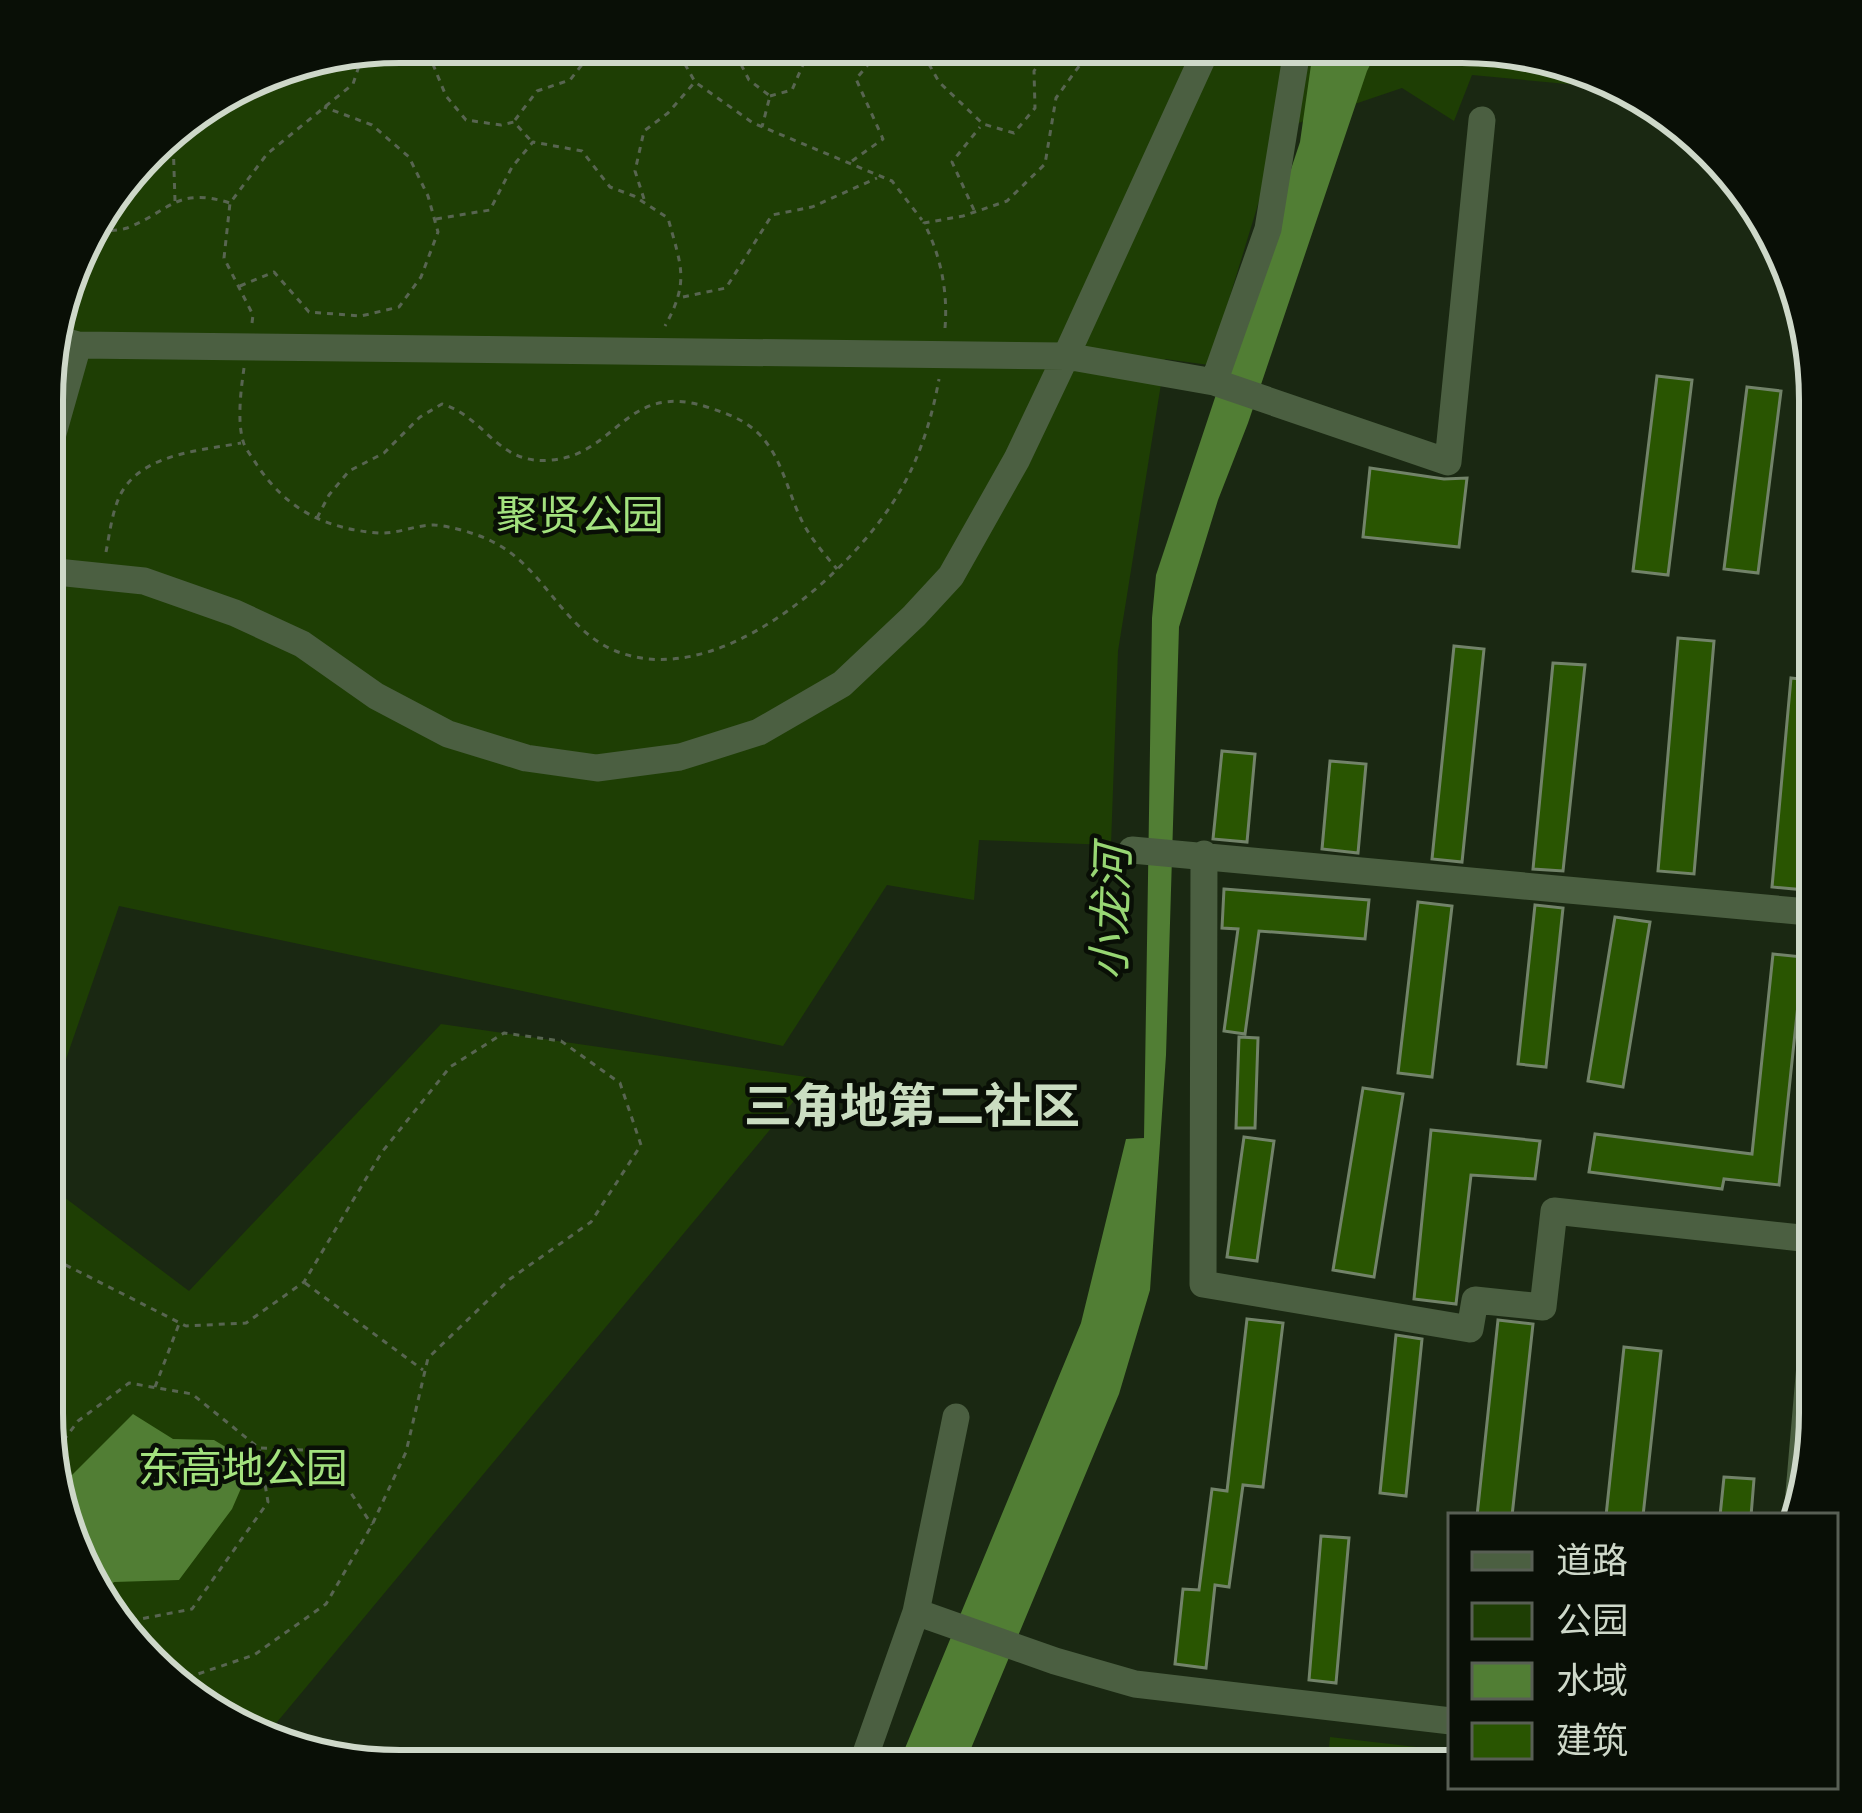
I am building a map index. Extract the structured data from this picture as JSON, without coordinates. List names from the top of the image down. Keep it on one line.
{"districts":["三角地第二社区"],"water":["小龙河"],"parks":["聚贤公园","东高地公园"],"legend":["道路","公园","水域","建筑"]}
